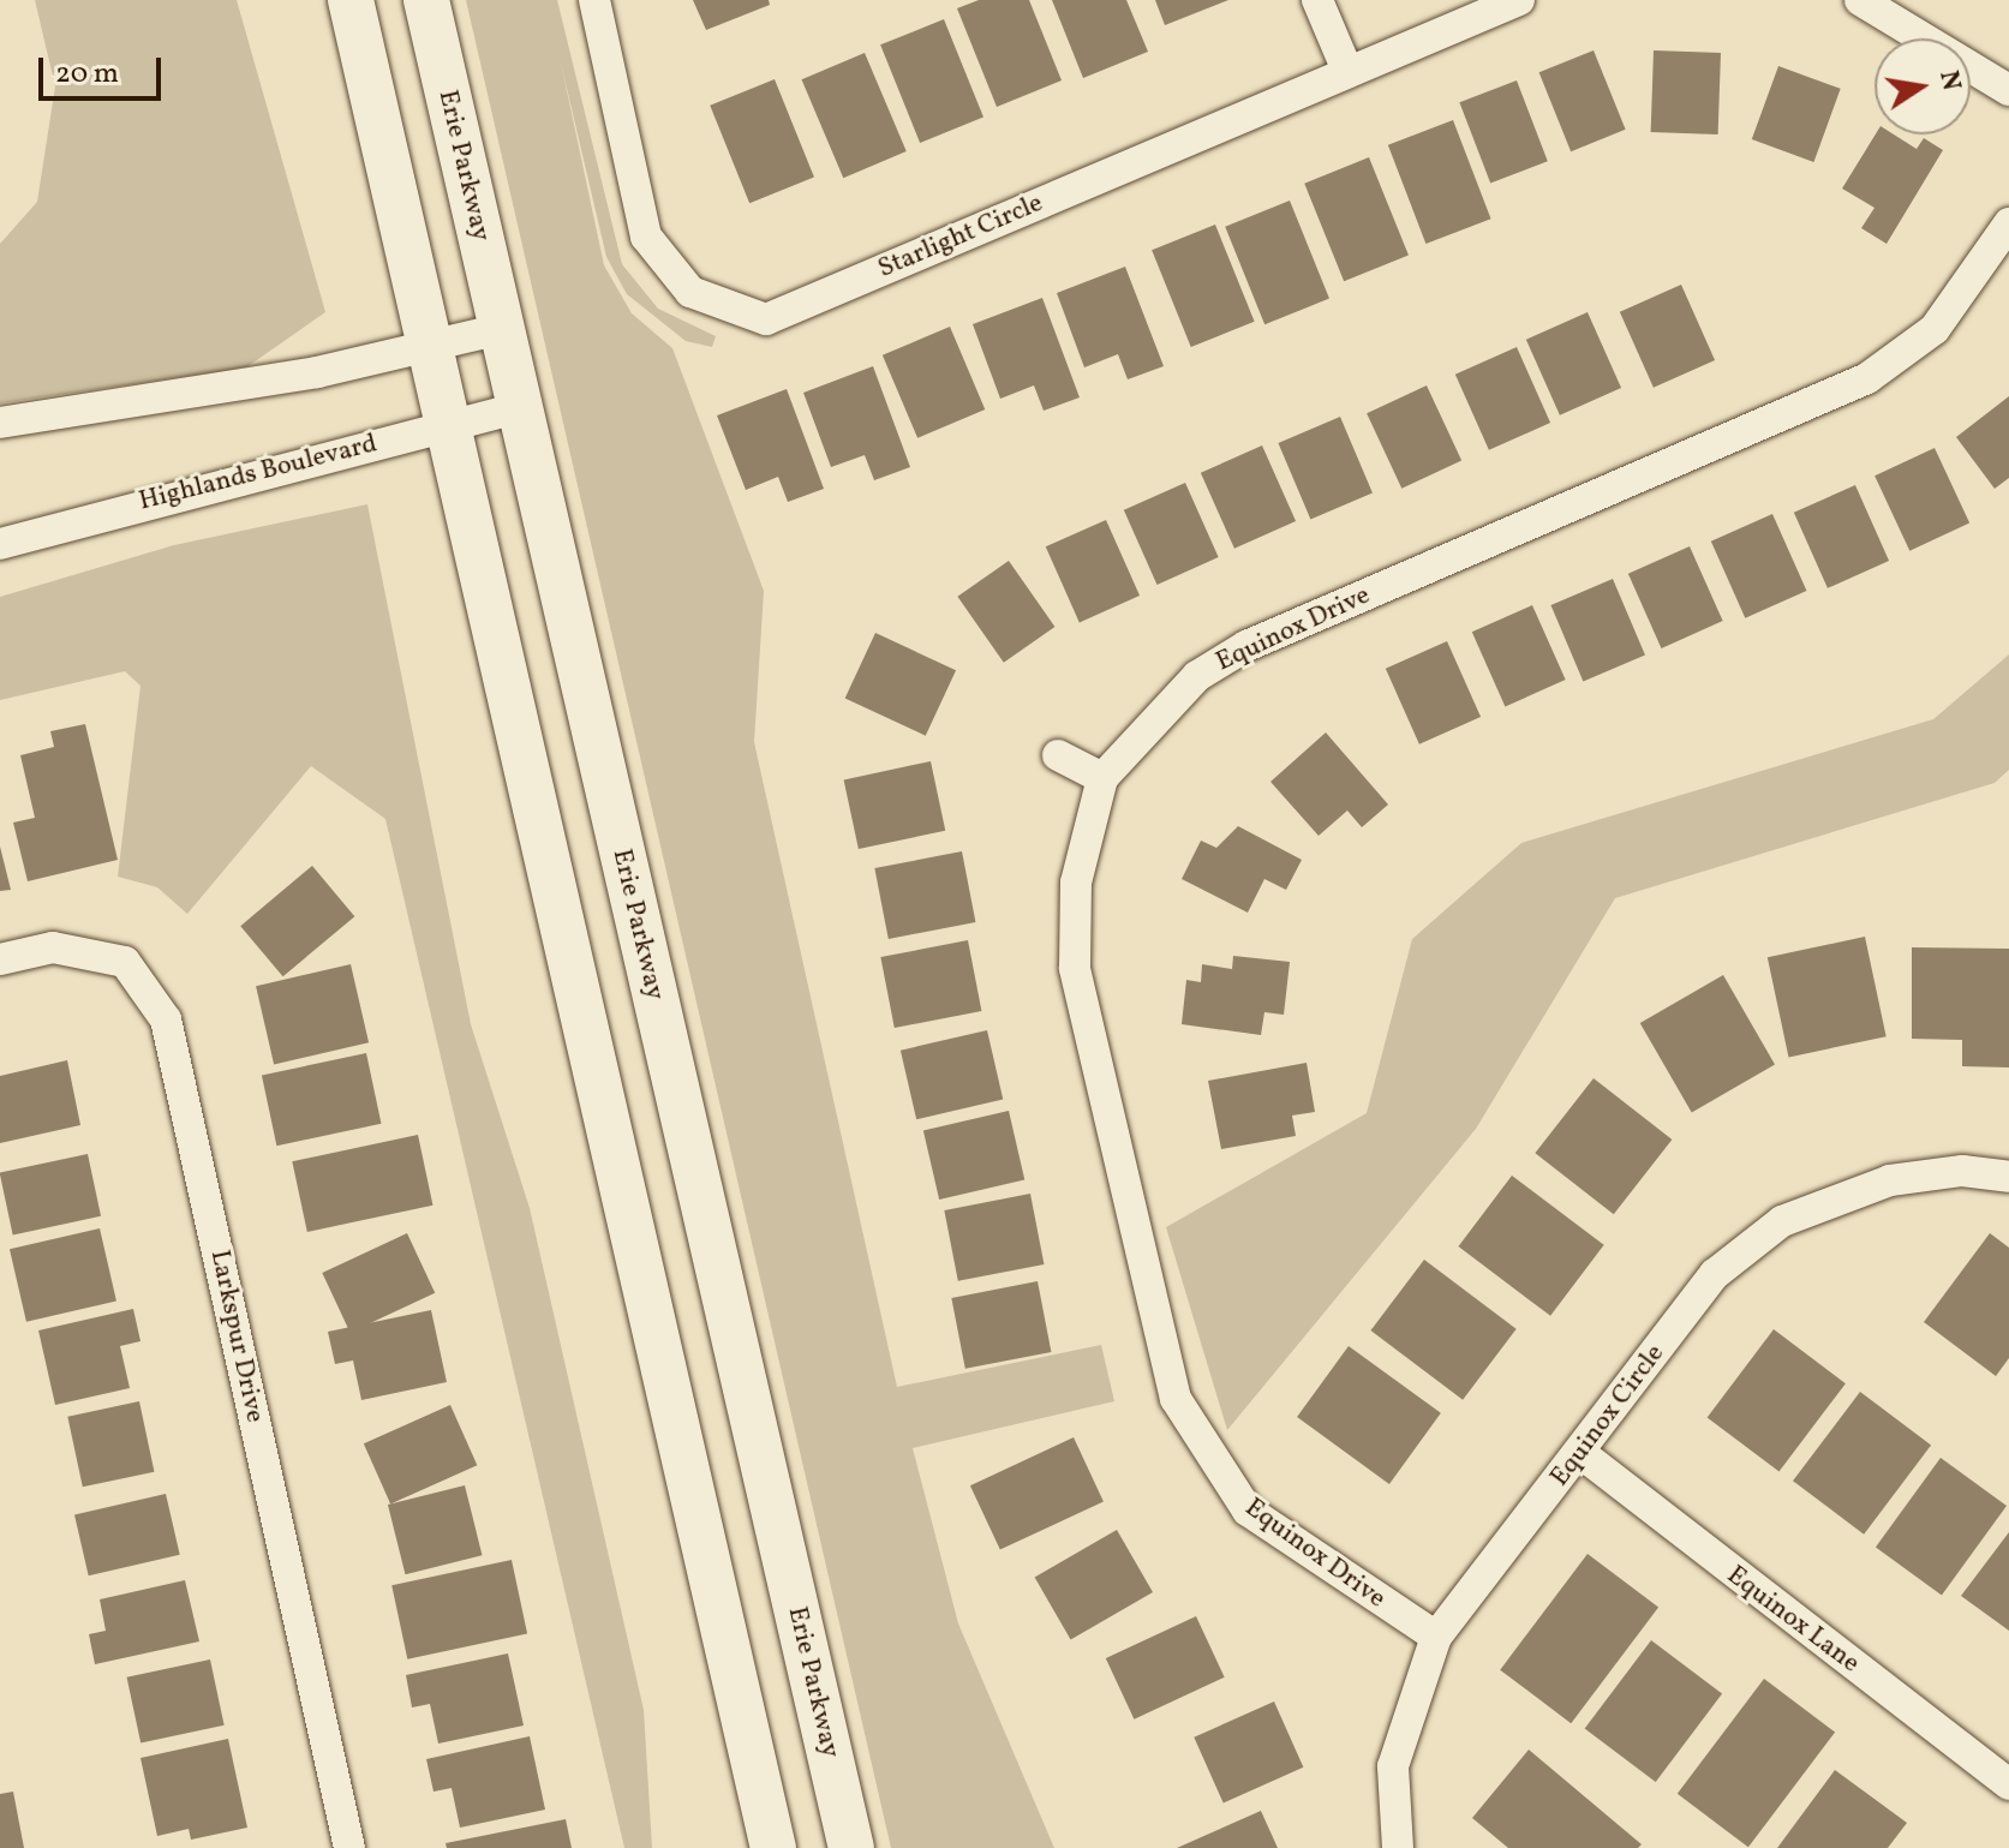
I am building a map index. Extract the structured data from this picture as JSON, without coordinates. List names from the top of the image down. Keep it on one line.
{"streets":{"main road":["Erie Parkway"],"street":["Starlight Circle","Highlands Boulevard","Equinox Drive","Larkspur Drive","Equinox Circle","Equinox Lane"]},"crossings":[["Erie Parkway","Highlands Boulevard"],["Equinox Drive","Equinox Circle"],["Equinox Circle","Equinox Lane"]],"scale_bar":"20 m","north":"right"}
